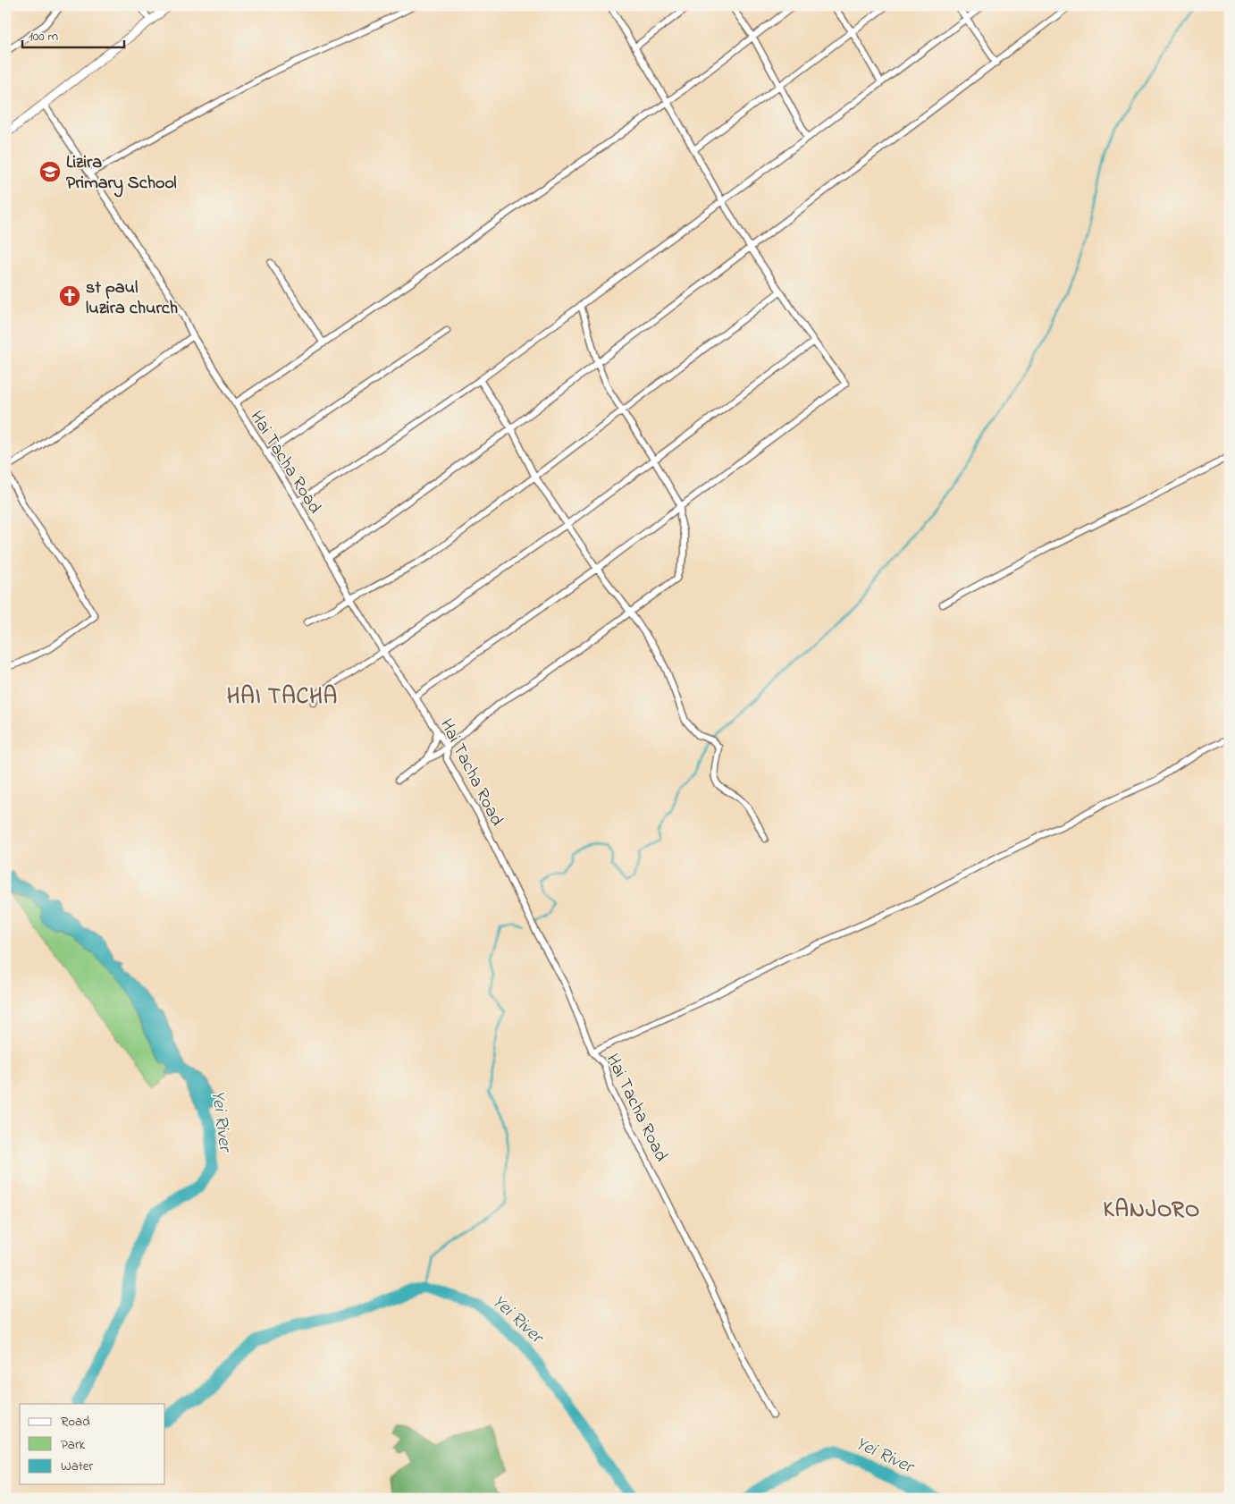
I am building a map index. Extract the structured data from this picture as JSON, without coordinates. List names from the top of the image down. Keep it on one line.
{"streets":{"street":["Hai Tacha Road"]},"districts":["HAI TACHA","KANJORO"],"water":["Yei River"],"places":{"school or university":["Lizira Primary School"],"church":["st paul luzira church"]},"legend":["Road","Park","Water"],"scale_bar":"100 m"}
